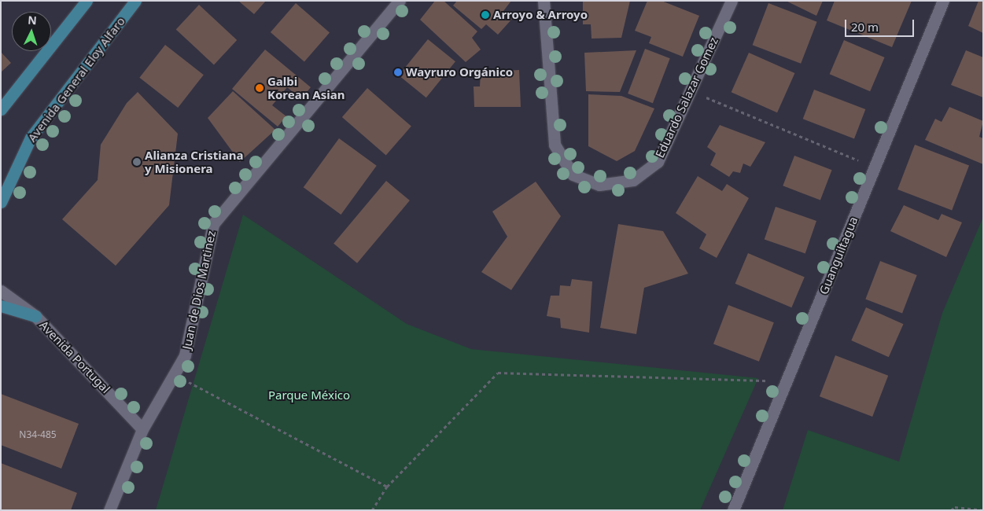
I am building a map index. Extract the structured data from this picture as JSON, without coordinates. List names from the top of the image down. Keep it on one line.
{"streets":{"main road":["Avenida General Eloy Alfaro"],"street":["Eduardo Salazar Gomez","Guanguiltagua","Juan de Dios Martinez","Avenida Portugal"]},"crossings":[["Juan de Dios Martinez","Avenida Portugal"]],"parks":["Parque México"],"places":["Arroyo & Arroyo","Wayruro Orgánico","Galbi Korean Asian","Alianza Cristiana y Misionera"],"house_numbers":["N34-485"],"scale_bar":"20 m","north":"top"}
